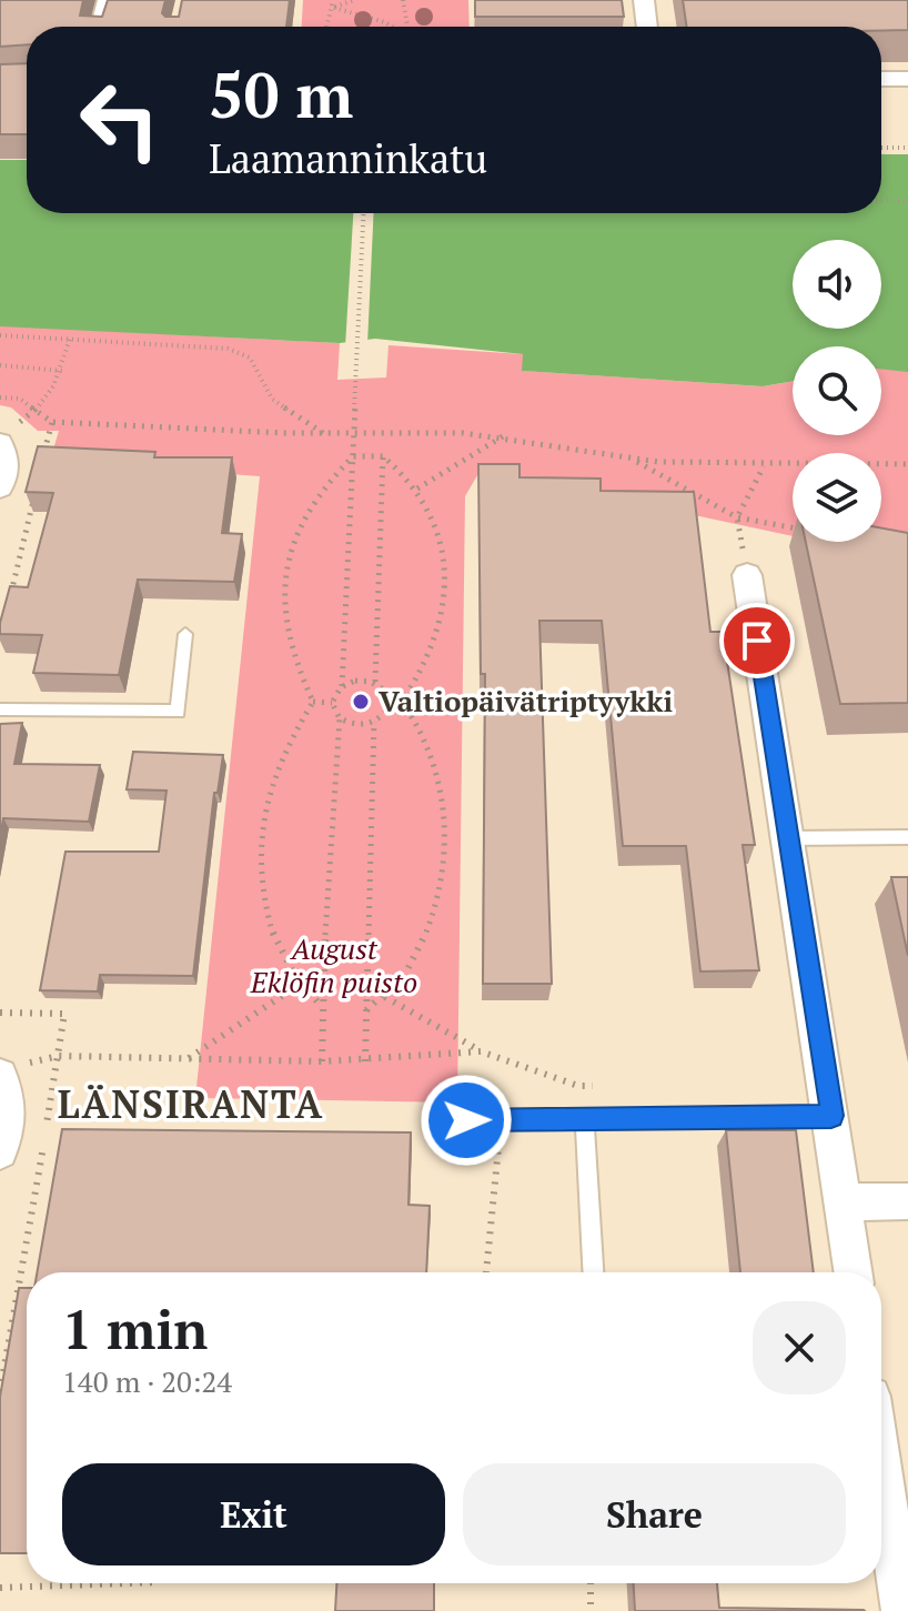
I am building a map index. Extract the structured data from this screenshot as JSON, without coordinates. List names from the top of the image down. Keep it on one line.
{"districts":["LÄNSIRANTA"],"parks":["August Eklöfin puisto"],"places":["Valtiopäivätriptyykki"],"page":{"turn":["50 m","Laamanninkatu"],"heading":["1 min","140 m · 20:24"],"buttons":["Exit","Share"]}}
